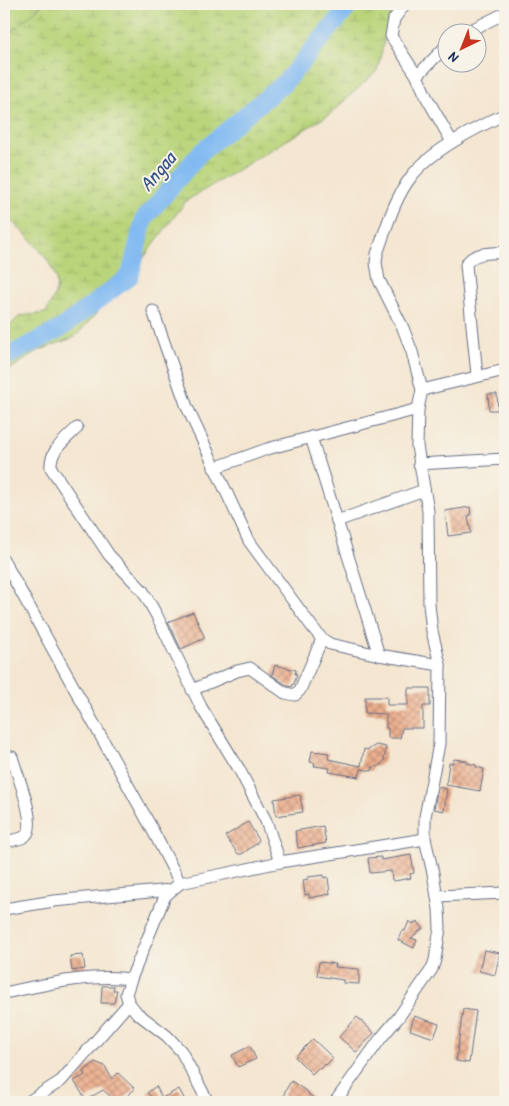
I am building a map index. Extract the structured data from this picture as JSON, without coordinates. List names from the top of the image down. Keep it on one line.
{"water":["Angaa"],"north":"bottom left"}
